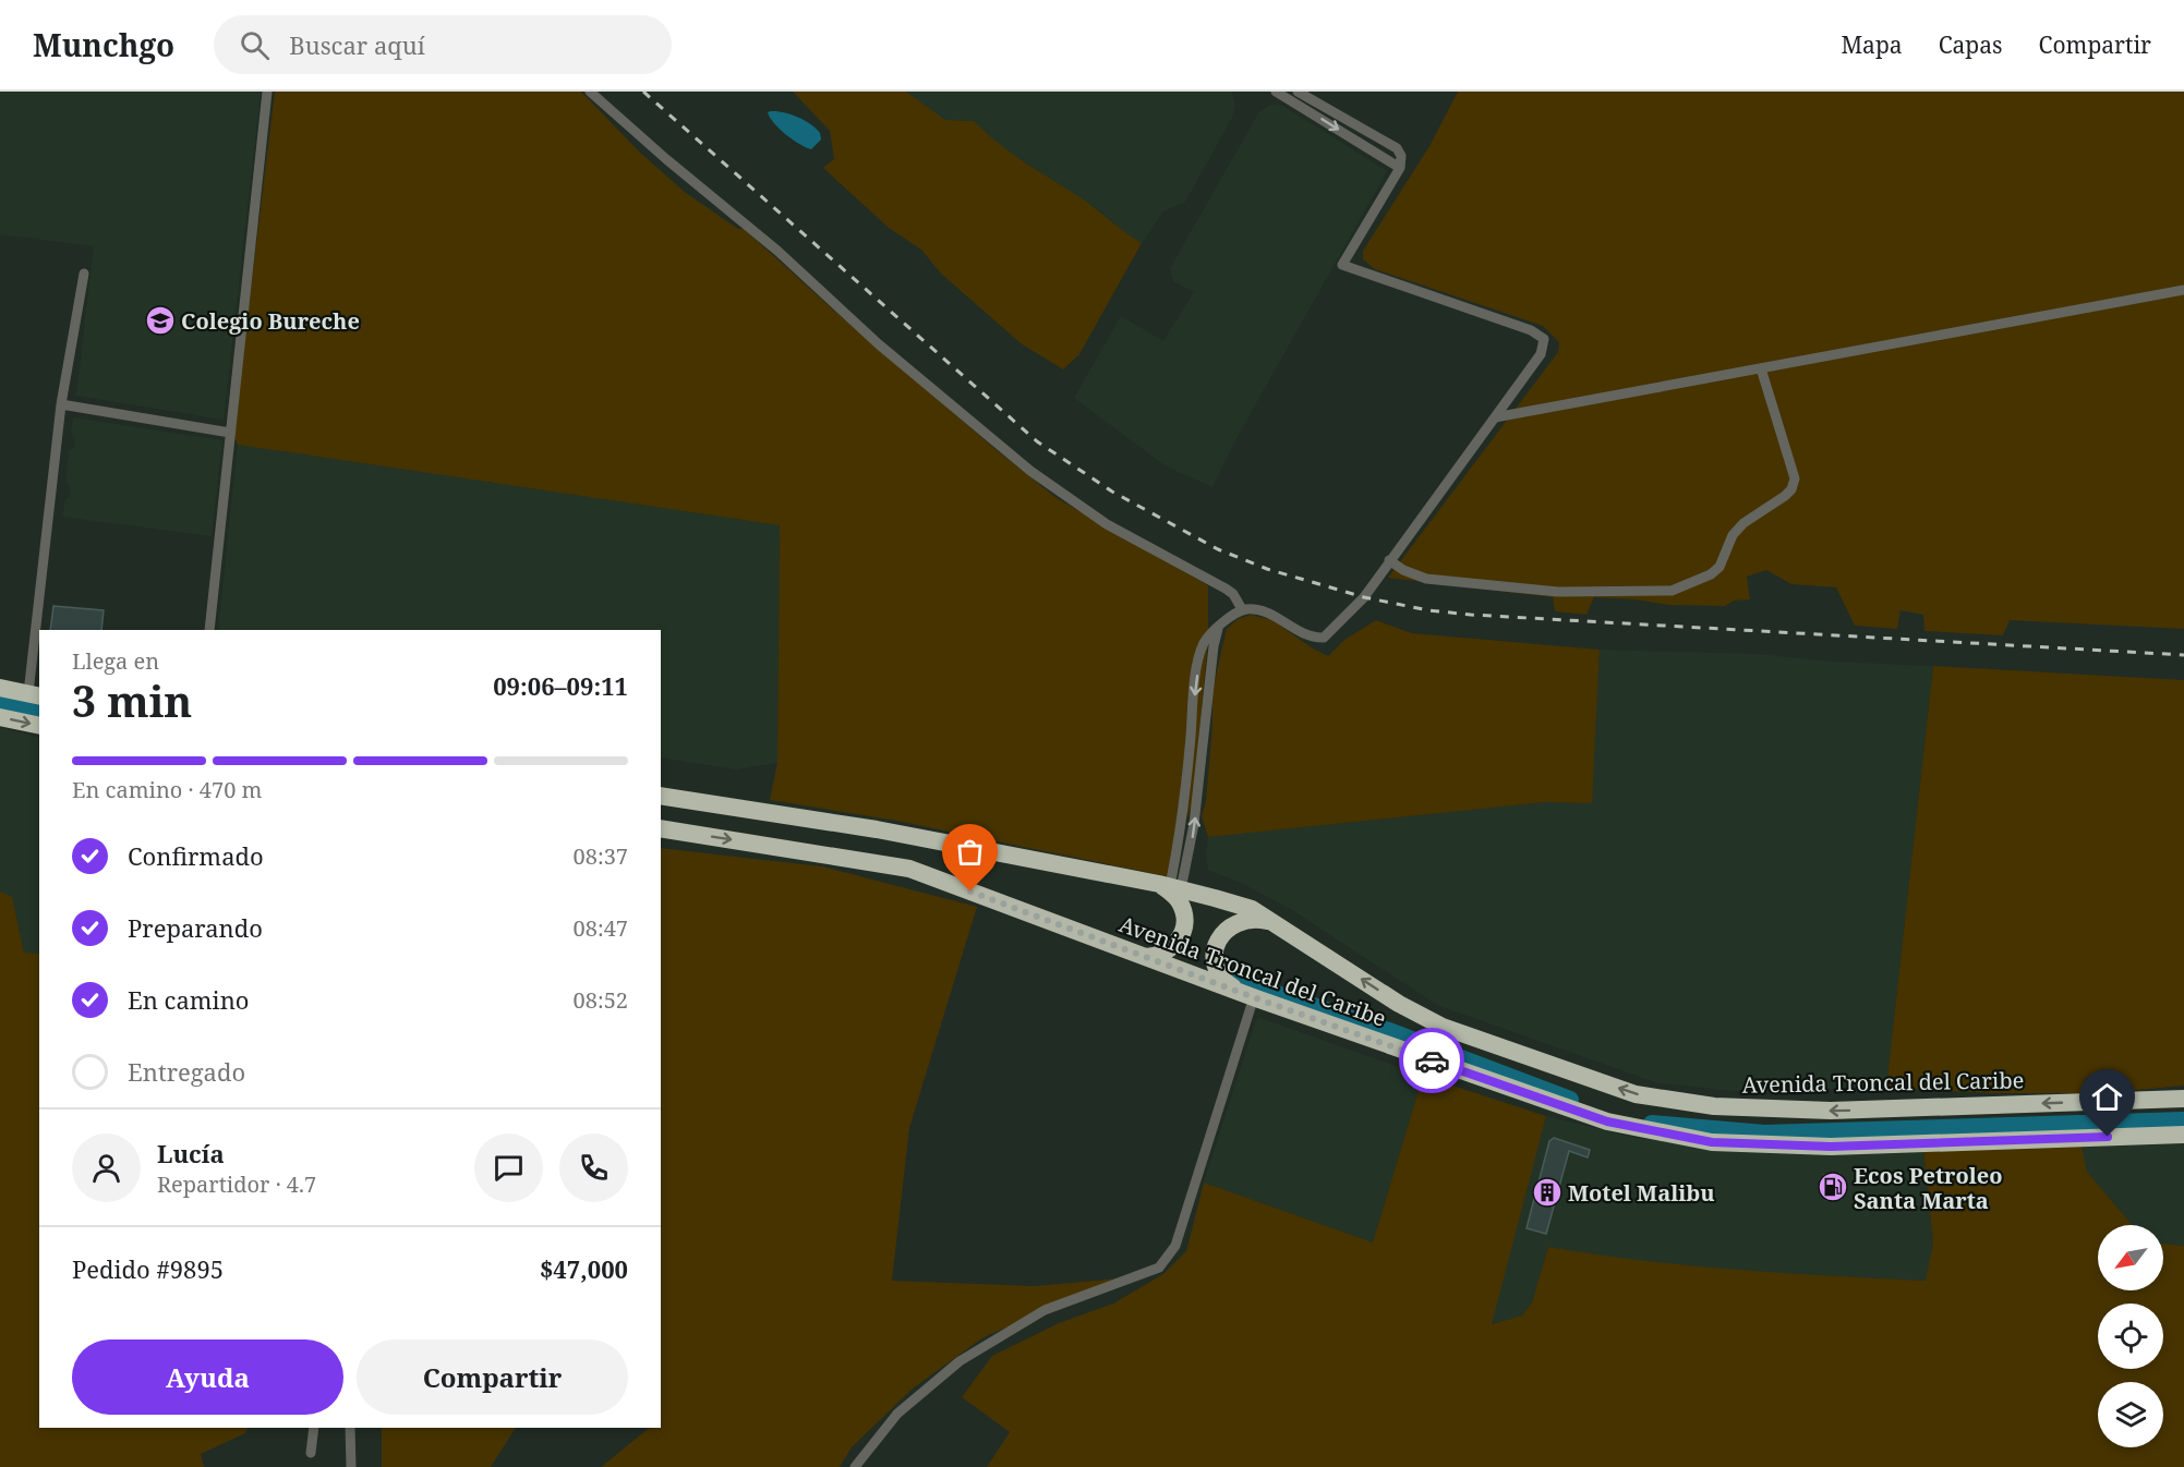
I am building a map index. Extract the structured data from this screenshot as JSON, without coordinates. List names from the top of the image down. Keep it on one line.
{"streets":{"highway":["Avenida Troncal del Caribe"]},"places":{"school or university":["Colegio Bureche"],"fuel station":["Ecos Petroleo Santa Marta"],"building":["Motel Malibu"]},"north":"bottom left","page":{"header":"Munchgo","search":"Buscar aquí","nav":["Mapa","Capas","Compartir"],"heading":["3 min","Llega en","09:06–09:11"],"panel":["Lucía","Repartidor · 4.7","Pedido #9895","$47,000"],"bar":"En camino · 470 m","list":[["Confirmado","08:37"],["Preparando","08:47"],["En camino","08:52"],"Entregado"],"buttons":["Ayuda","Compartir"]}}
